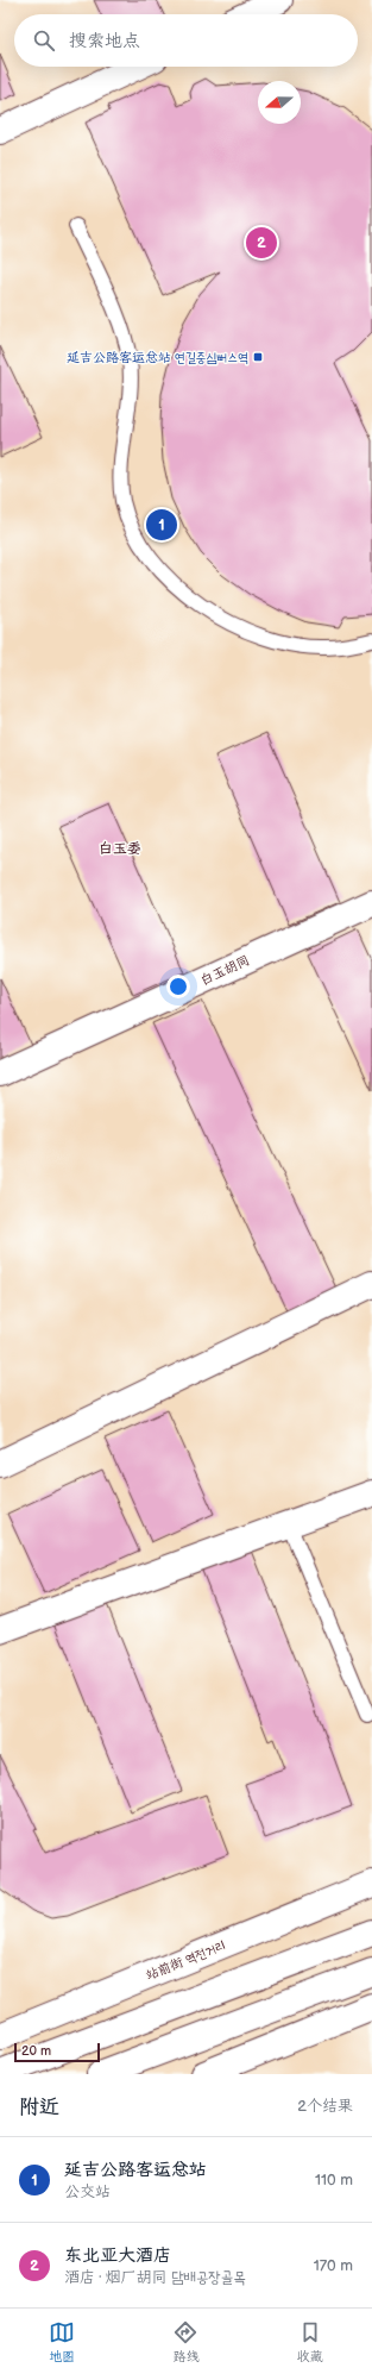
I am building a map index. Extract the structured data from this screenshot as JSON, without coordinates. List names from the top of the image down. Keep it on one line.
{"streets":{"street":["白玉胡同","站前街 역전거리"]},"districts":["白玉委"],"places":{"transit":["延吉公路客运总站 연길중심뻐스역"]},"scale_bar":"20 m","north":"left","page":{"search":"搜索地点","pins":["2","1"],"scale":"20 m","heading":["附近","2个结果"],"list":[{"mark":"1","name":"延吉公路客运总站","note":"公交站","value":"110 m"},{"mark":"2","name":"东北亚大酒店","note":"酒店 · 烟厂胡同 담배공장골목","value":"170 m"}],"nav":["地图","路线","收藏"]}}
